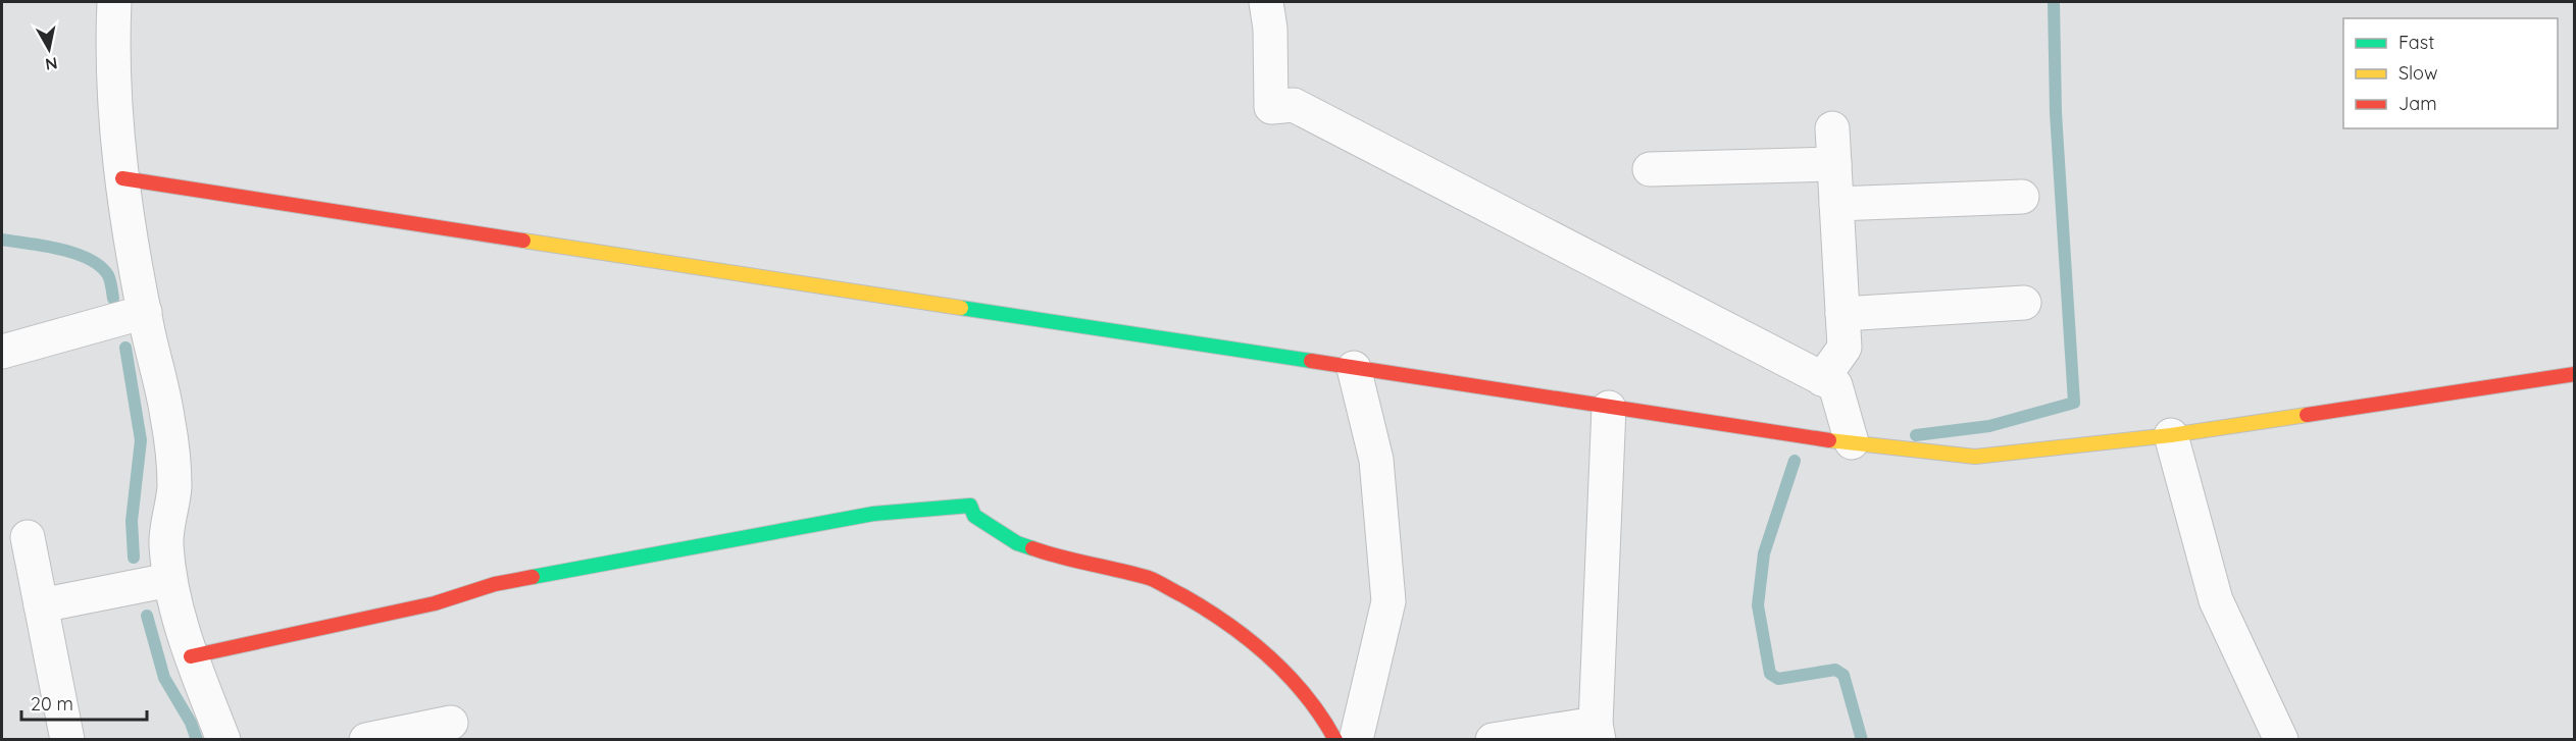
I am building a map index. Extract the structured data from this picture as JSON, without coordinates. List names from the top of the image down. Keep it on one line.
{"legend":["Fast","Slow","Jam"],"scale_bar":"20 m","north":"bottom"}
